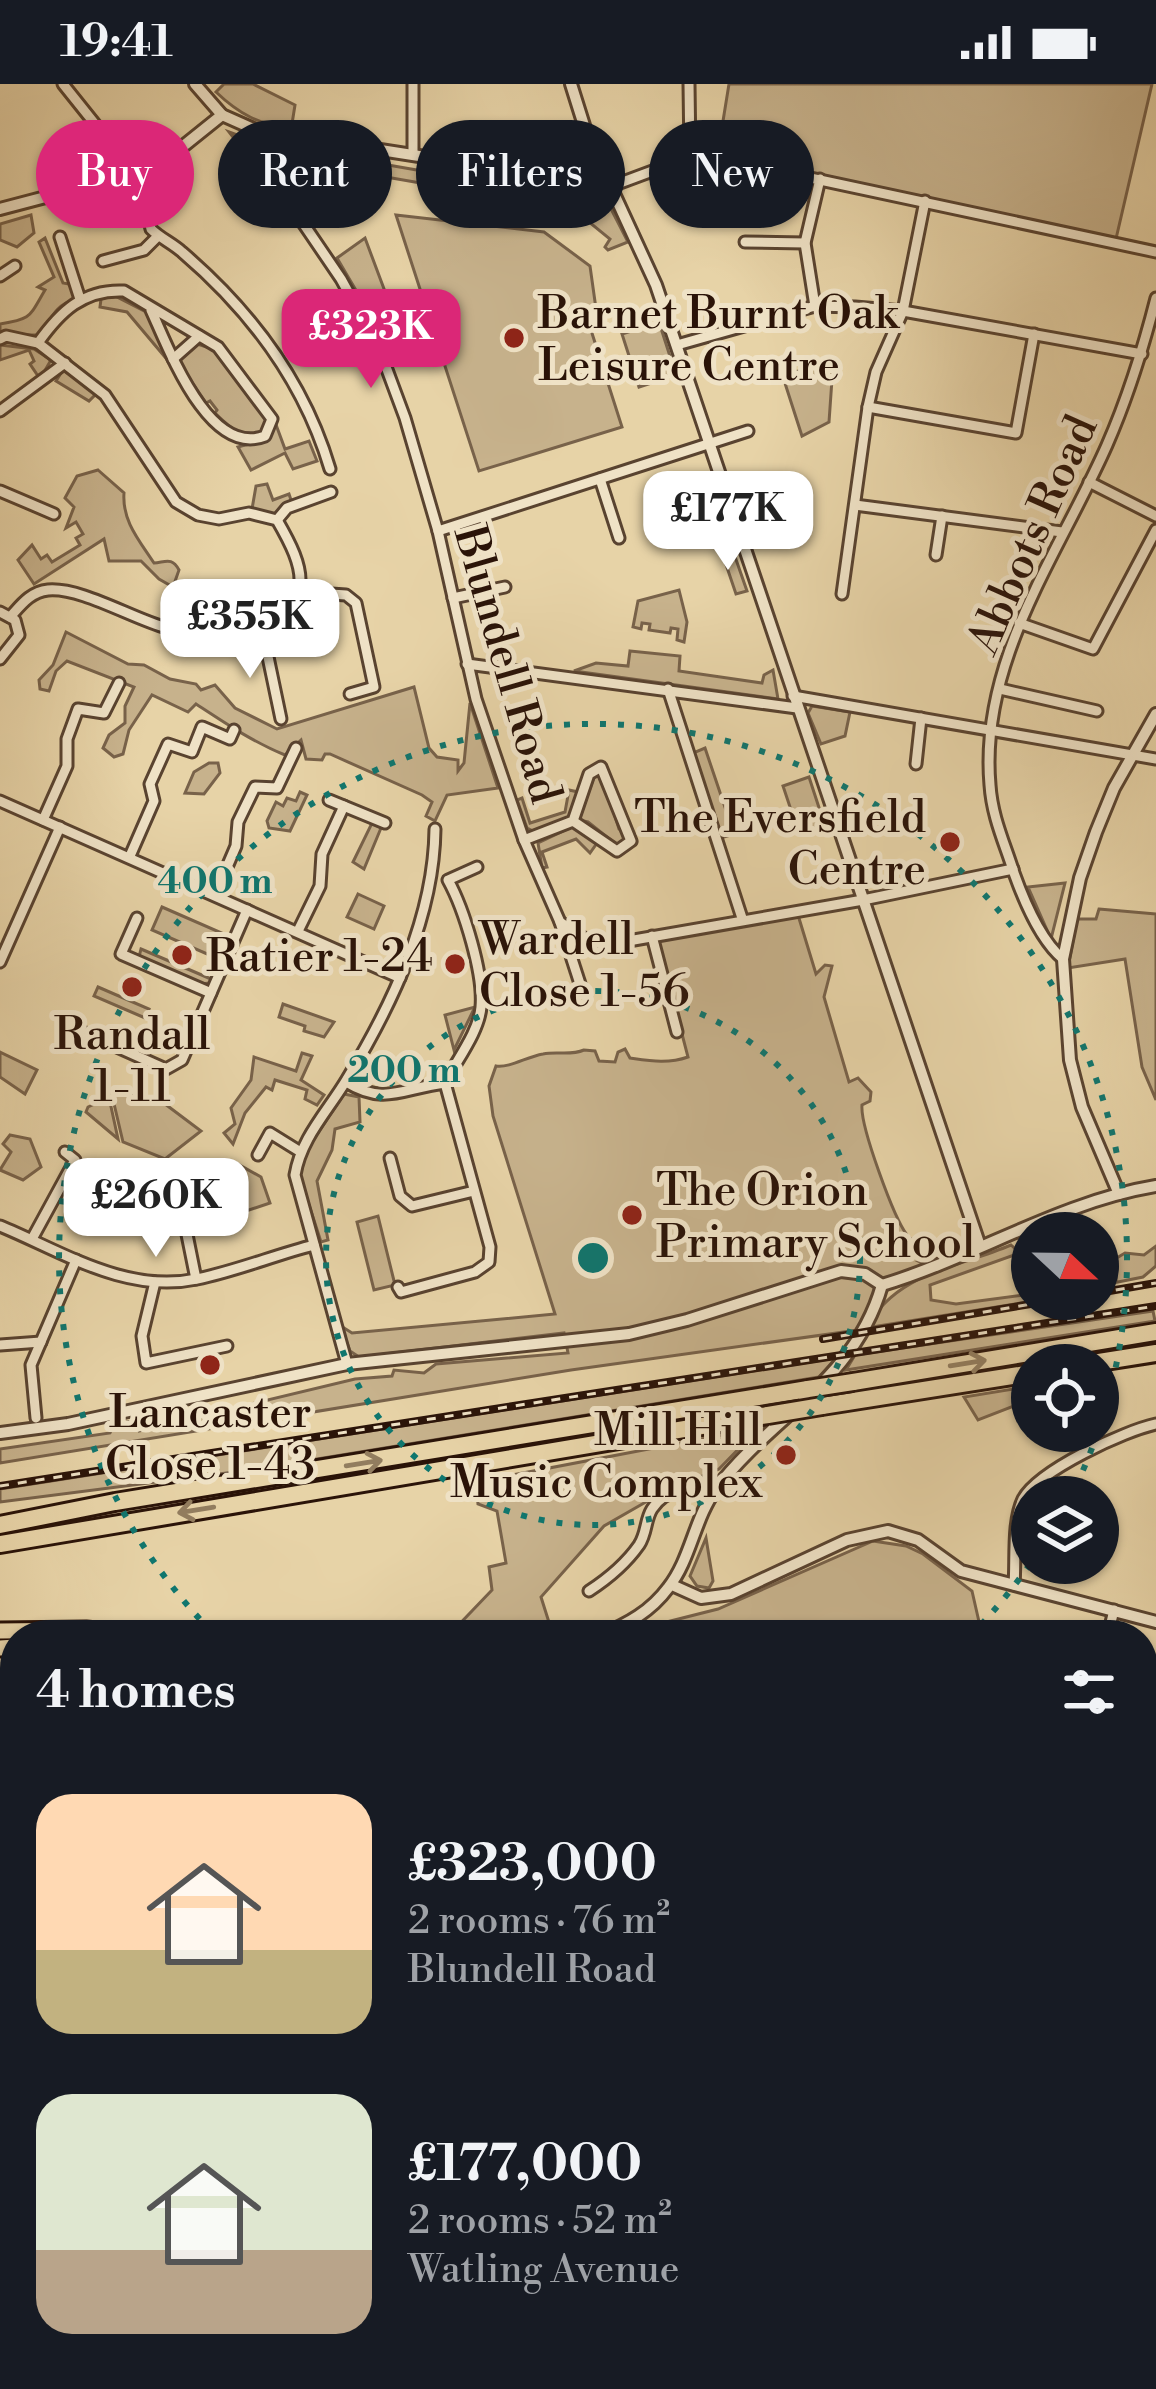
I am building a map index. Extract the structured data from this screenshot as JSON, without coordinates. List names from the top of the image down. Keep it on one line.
{"streets":{"street":["Abbots Road","Blundell Road"]},"places":["Barnet Burnt Oak Leisure Centre","The Eversfield Centre","Ratier 1-24","Wardell Close 1-56","Randall 1-11","The Orion Primary School","Lancaster Close 1-43","Mill Hill Music Complex"],"north":"right","page":{"status":"19:41","chip":["Buy","Rent","Filters","New"],"price":["£323K","£177K","£355K","£260K"],"heading":"4 homes","list":[{"name":"£323,000","note":"2 rooms · 76 m² · Blundell Road"},{"name":"£177,000","note":"2 rooms · 52 m² · Watling Avenue"}]},"rings":["400 m","200 m"]}
